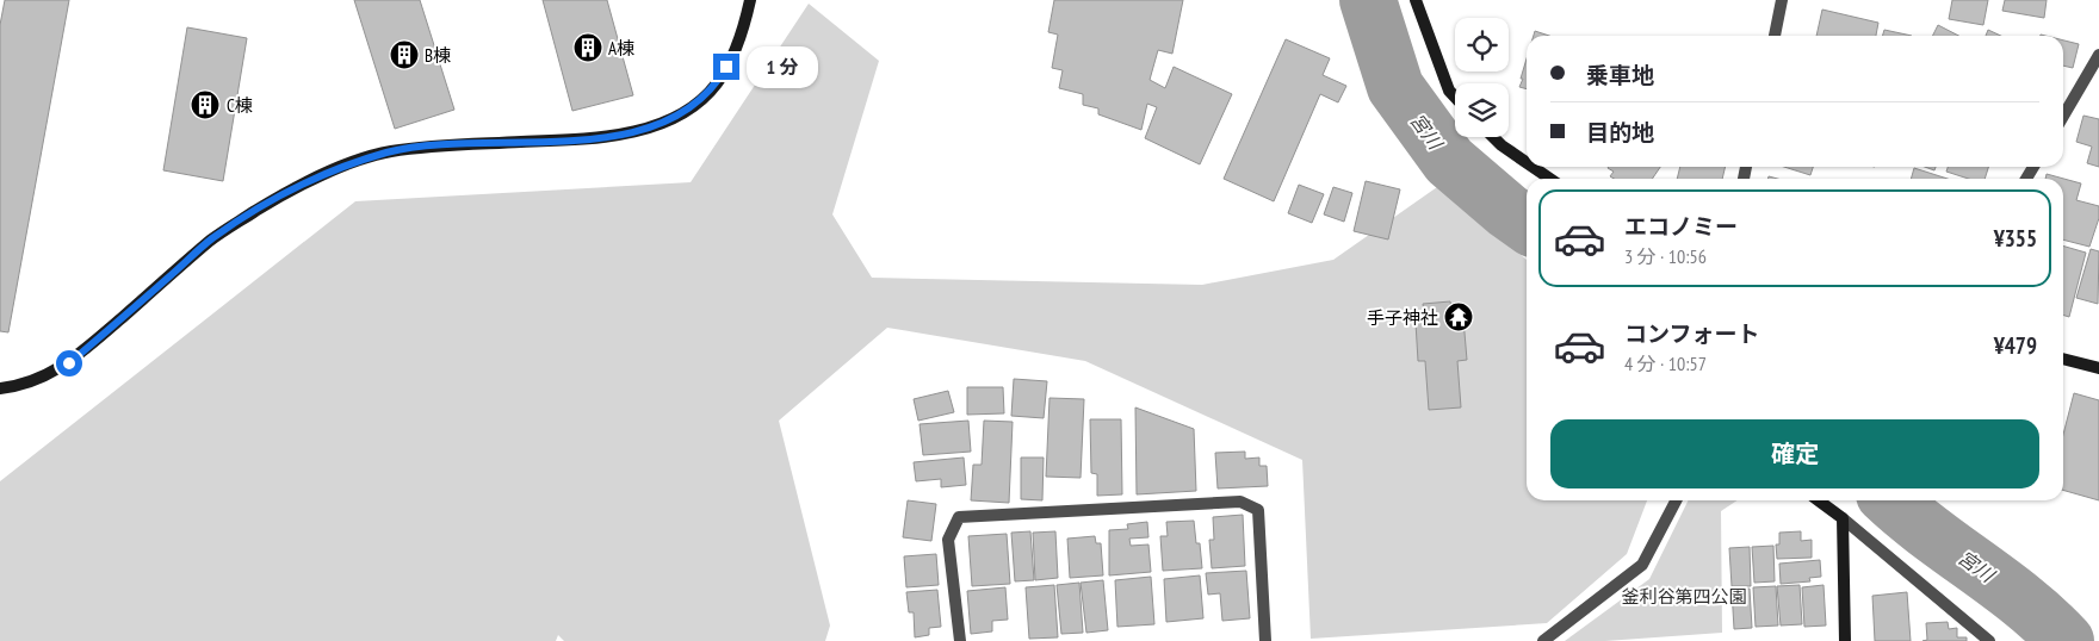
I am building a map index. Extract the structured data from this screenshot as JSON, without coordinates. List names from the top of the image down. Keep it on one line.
{"water":["宮川"],"parks":["釜利谷第四公園"],"places":{"building":["A棟","B棟","C棟"],"temple":["手子神社"]},"page":{"banner":["乗車地","目的地"],"bubble":"1 分","list":[{"name":"エコノミー","note":"3 分 · 10:56","value":"¥355"},{"name":"コンフォート","note":"4 分 · 10:57","value":"¥479"}],"buttons":"確定"}}
